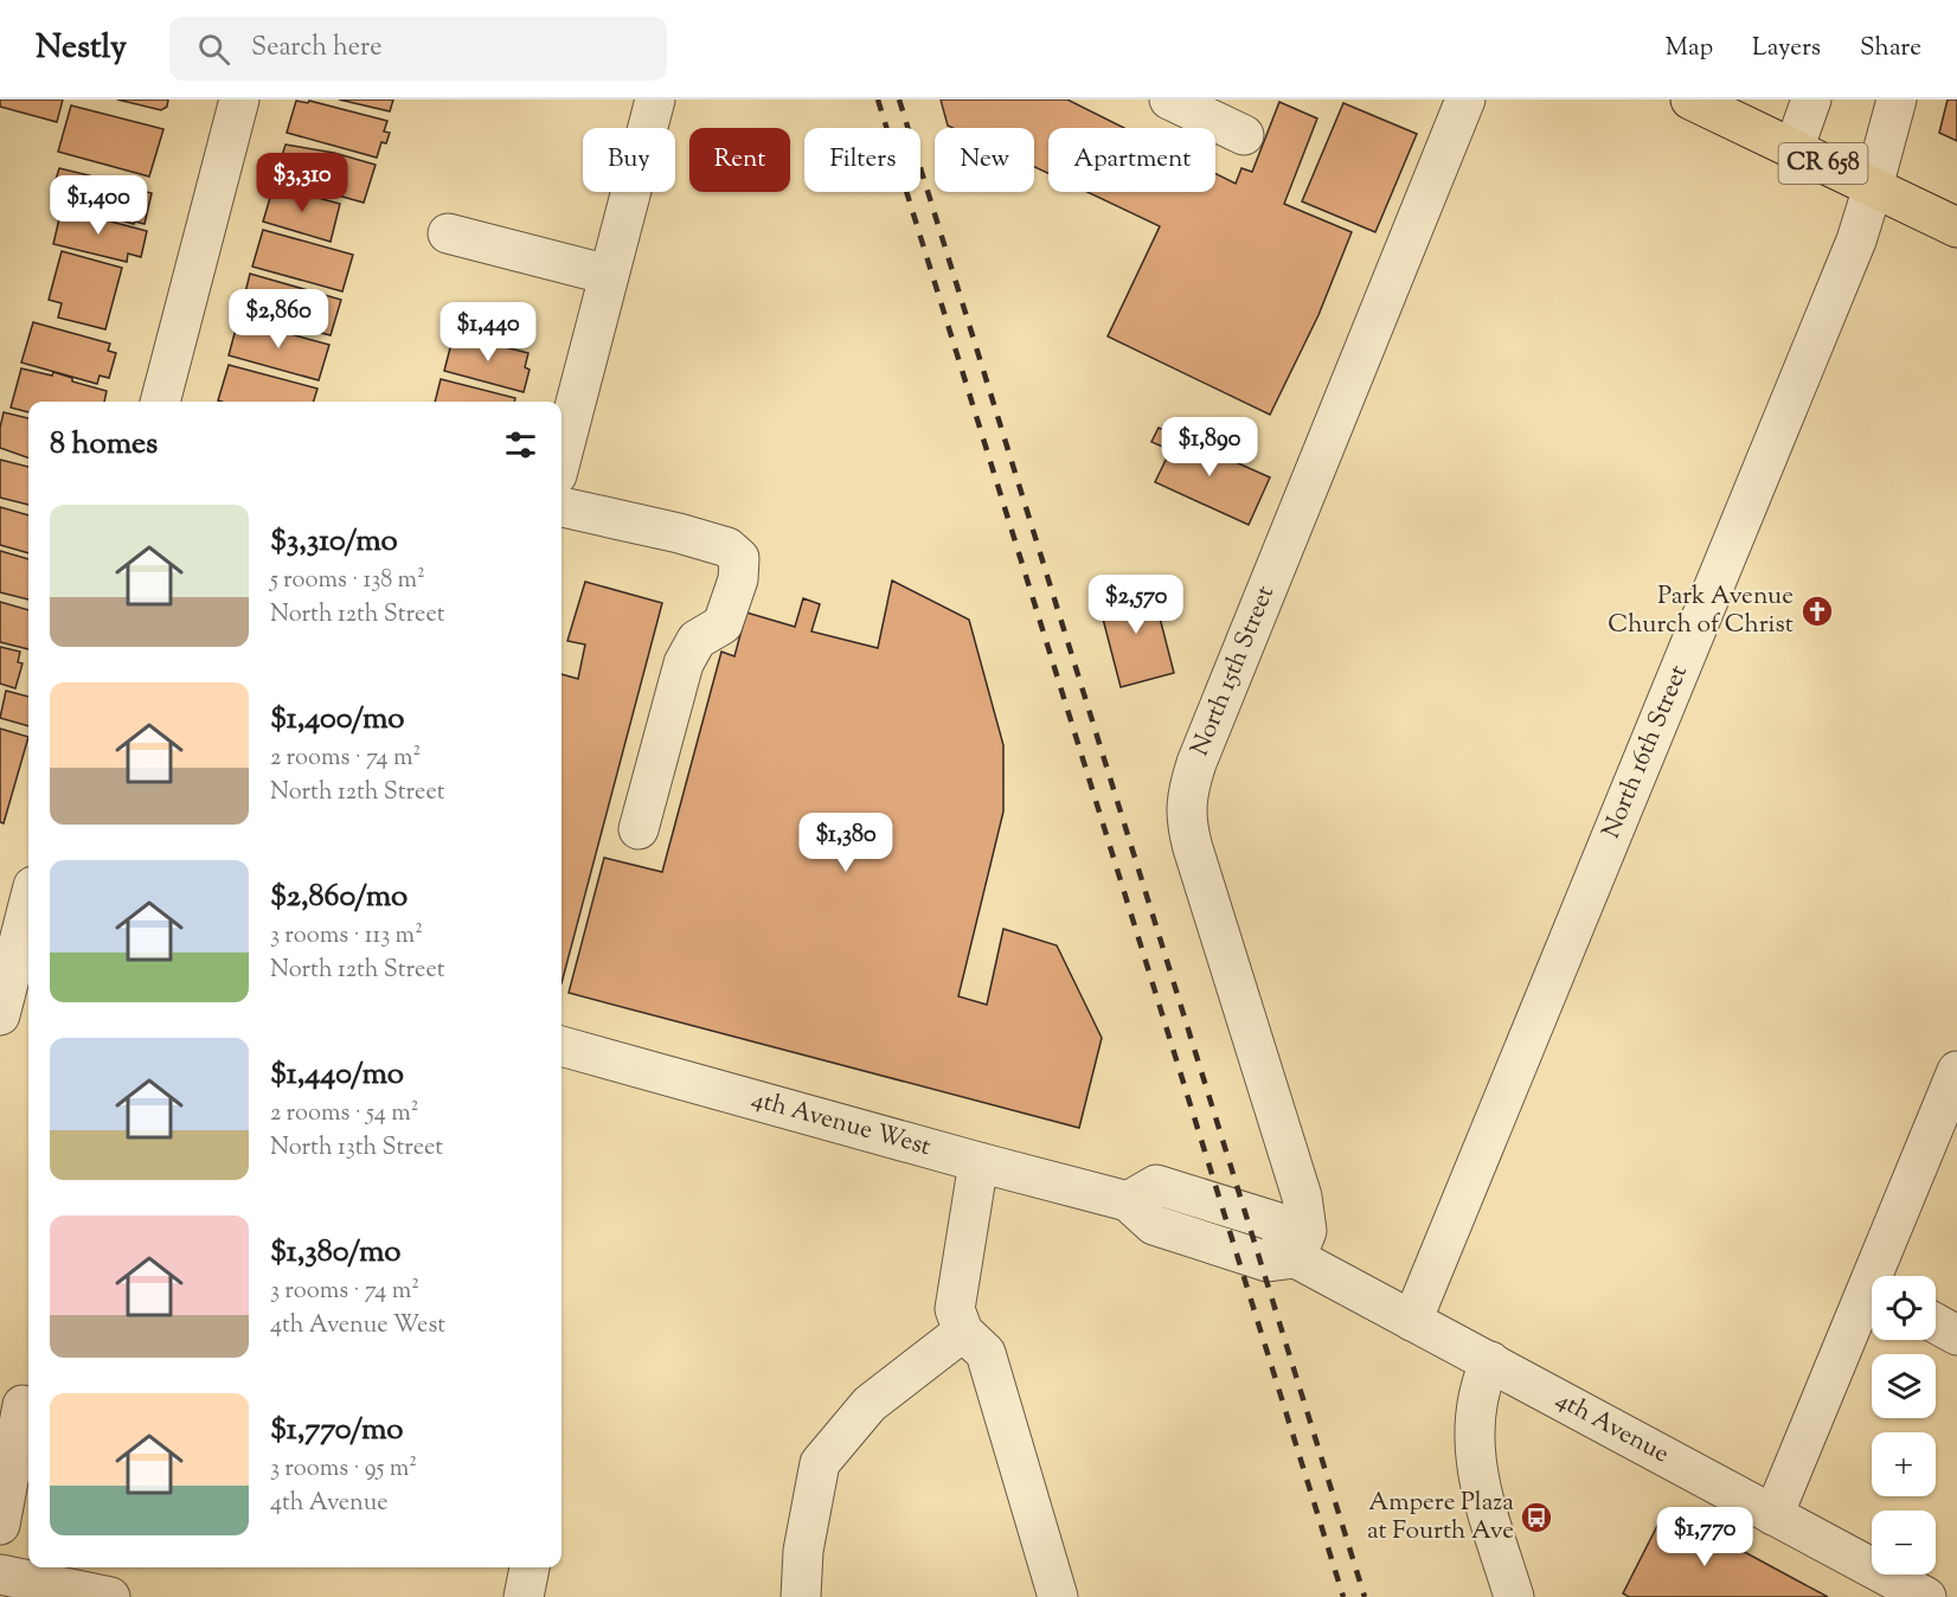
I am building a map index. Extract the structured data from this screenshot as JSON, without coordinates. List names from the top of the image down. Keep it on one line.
{"streets":{"main road":["CR 658"],"street":["North 15th Street","North 16th Street","4th Avenue West","4th Avenue"]},"crossings":[["CR 658","North 16th Street"],["North 15th Street","4th Avenue West"],["North 15th Street","4th Avenue"],["North 16th Street","4th Avenue"],["4th Avenue West","4th Avenue"]],"places":{"church":["Park Avenue Church of Christ"],"bus stop":["Ampere Plaza at Fourth Ave"]},"page":{"header":"Nestly","search":"Search here","nav":["Map","Layers","Share"],"chip":["Buy","Rent","Filters","New","Apartment"],"price":["$3,310","$1,400","$2,860","$1,440","$1,890","$2,570","$1,380","$1,770"],"heading":"8 homes","list":[{"name":"$3,310/mo","note":"5 rooms · 138 m² · North 12th Street"},{"name":"$1,400/mo","note":"2 rooms · 74 m² · North 12th Street"},{"name":"$2,860/mo","note":"3 rooms · 113 m² · North 12th Street"},{"name":"$1,440/mo","note":"2 rooms · 54 m² · North 13th Street"},{"name":"$1,380/mo","note":"3 rooms · 74 m² · 4th Avenue West"},{"name":"$1,770/mo","note":"3 rooms · 95 m² · 4th Avenue"}],"map_buttons":["+","−"]}}
